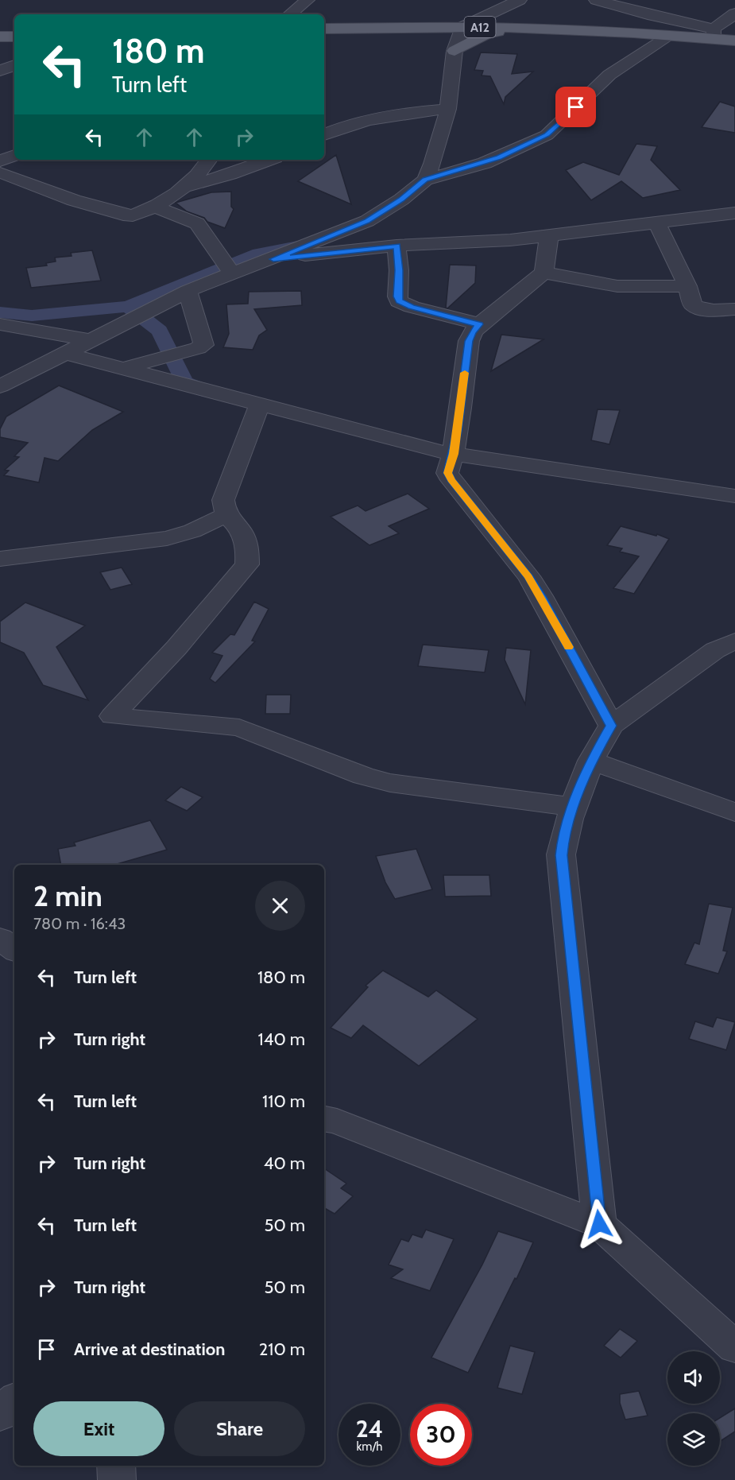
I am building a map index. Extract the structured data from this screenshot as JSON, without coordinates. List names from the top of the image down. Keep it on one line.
{"streets":{"main road":["A12"]},"page":{"turn":["180 m","Turn left"],"heading":["2 min","780 m · 16:43"],"list":[{"name":"Turn left","value":"180 m"},{"name":"Turn right","value":"140 m"},{"name":"Turn left","value":"110 m"},{"name":"Turn right","value":"40 m"},{"name":"Turn left","value":"50 m"},{"name":"Turn right","value":"50 m"},{"name":"Arrive at destination","value":"210 m"}],"buttons":["Exit","Share"],"speed":"24 km/h","limit":"30"}}
